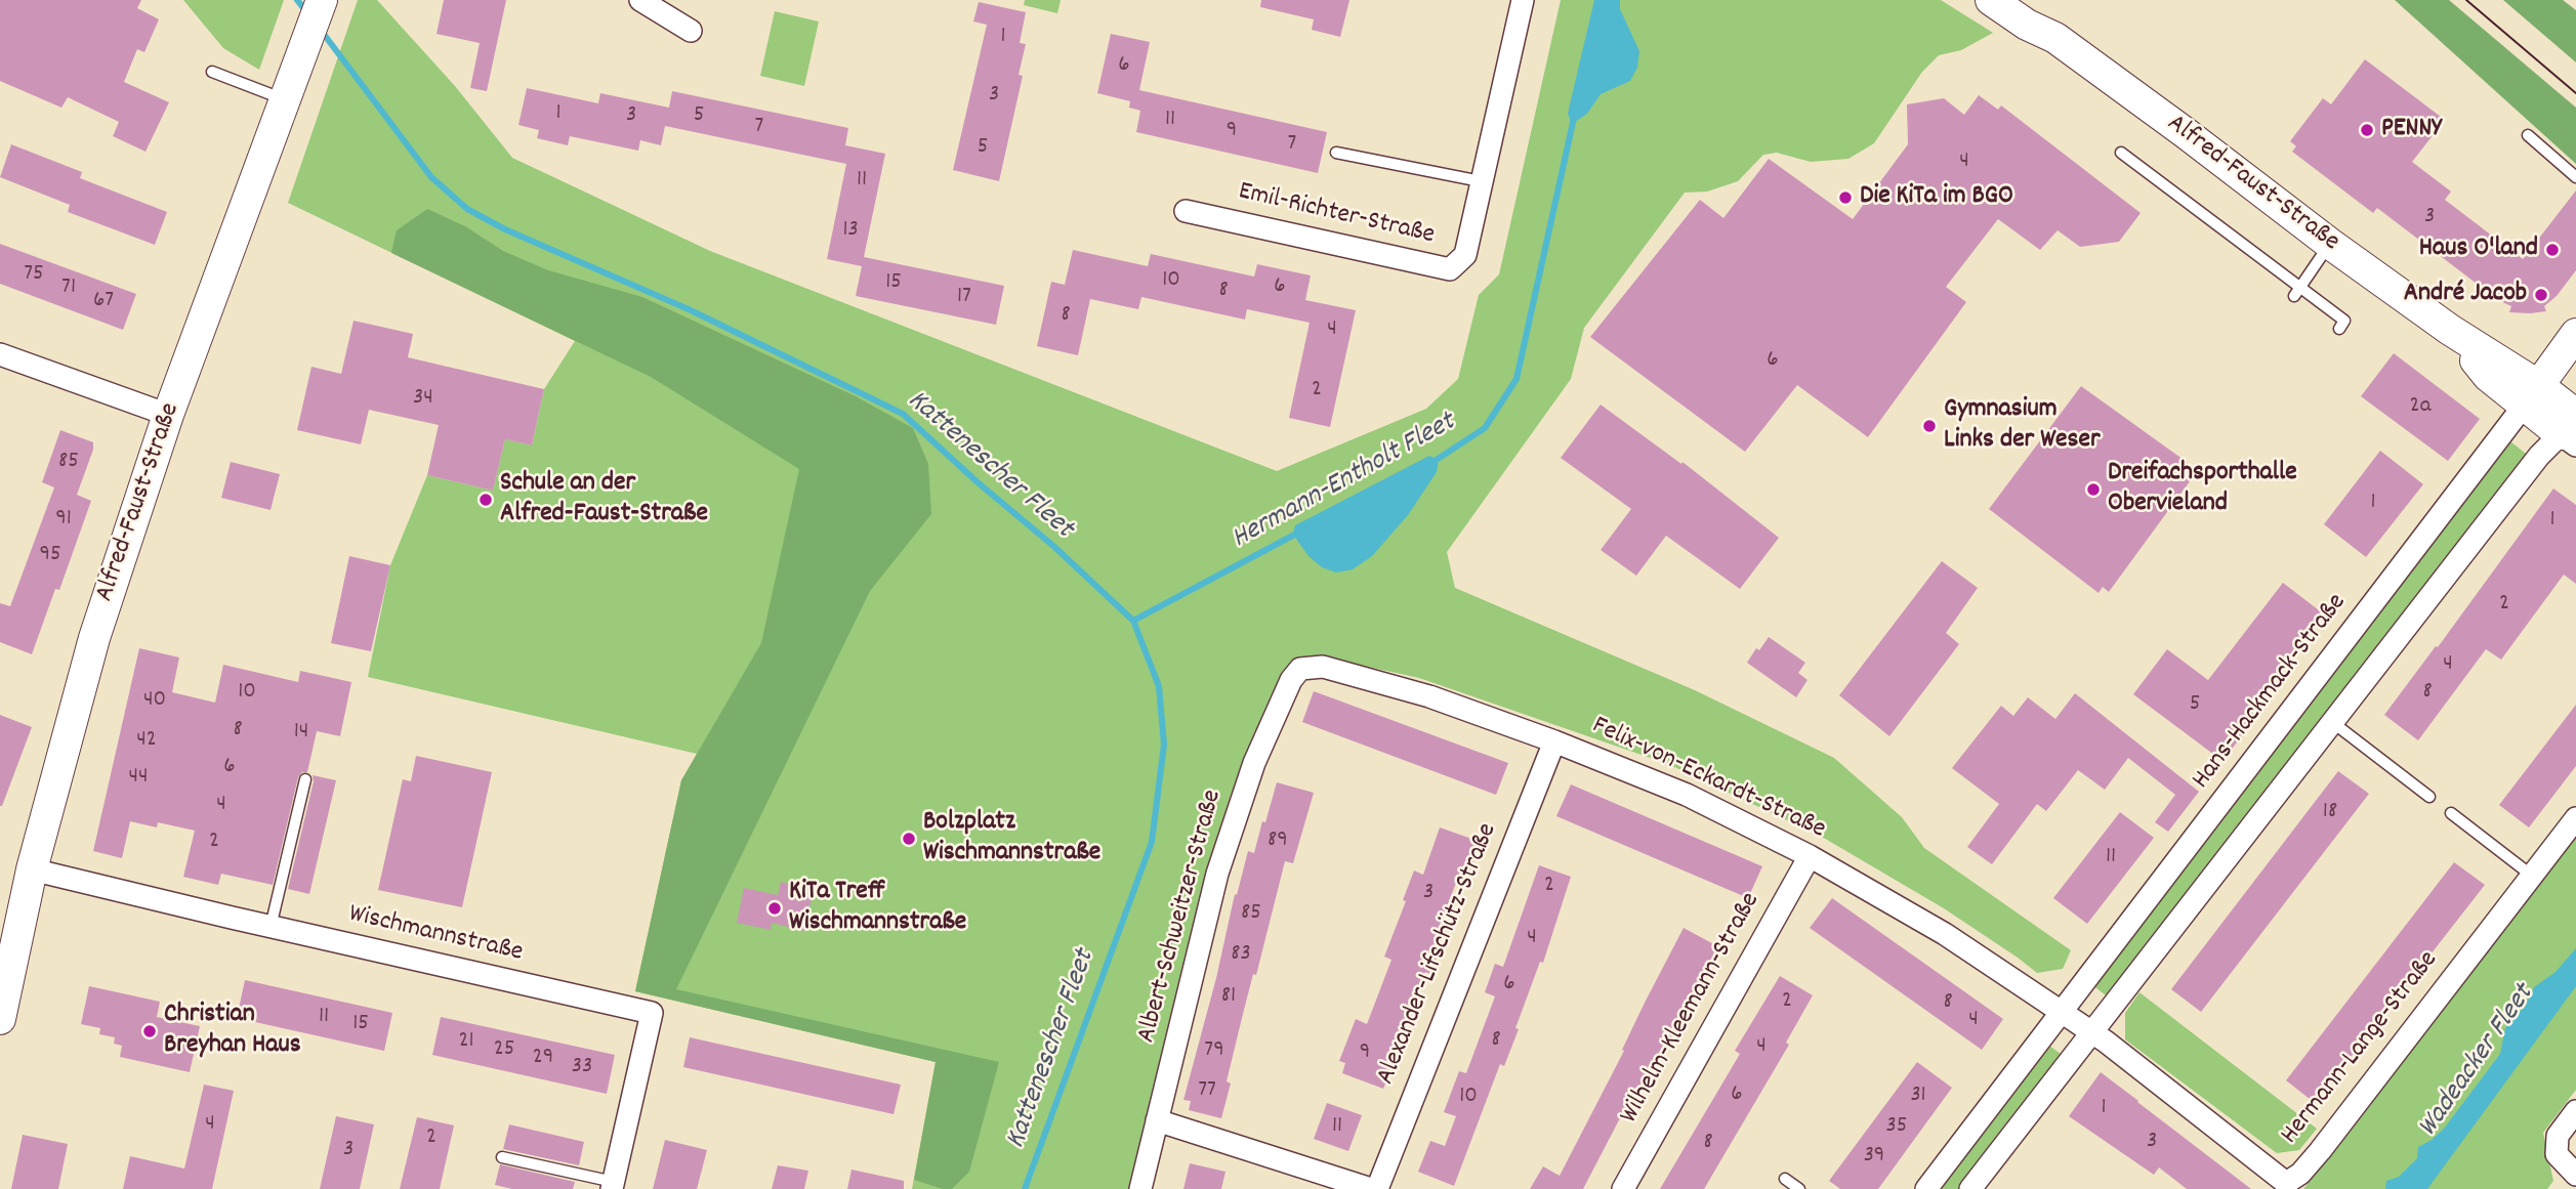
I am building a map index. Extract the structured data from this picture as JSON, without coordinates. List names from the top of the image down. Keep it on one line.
{"streets":{"street":["Alfred-Faust-Straße","Emil-Richter-Straße","Hans-Hackmack-Straße","Felix-von-Eckardt-Straße","Albert-Schweitzer-Straße","Wischmannstraße","Alexander-Lifschütz-Straße","Wilhelm-Kleemann-Straße","Hermann-Lange-Straße"]},"crossings":[["Alfred-Faust-Straße","Hans-Hackmack-Straße"],["Alfred-Faust-Straße","Wischmannstraße"],["Hans-Hackmack-Straße","Felix-von-Eckardt-Straße"],["Felix-von-Eckardt-Straße","Albert-Schweitzer-Straße"],["Felix-von-Eckardt-Straße","Alexander-Lifschütz-Straße"],["Felix-von-Eckardt-Straße","Wilhelm-Kleemann-Straße"]],"water":["Kattenescher Fleet","Hermann-Entholt Fleet","Wadeacker Fleet"],"places":["PENNY","Die KiTa im BGO","Haus O'land","André Jacob","Gymnasium Links der Weser","Dreifachsporthalle Obervieland","Schule an der Alfred-Faust-Straße","Bolzplatz Wischmannstraße","KiTa Treff Wischmannstraße","Christian Breyhan Haus"],"house_numbers":["1","6","3","1","3","5","11","7","9","7","5","4","11","3","13","75","10","15","6","71","8","17","67","8","4","6","2","34","2a","85","1","91","1","95","2","4","10","8","40","5","8","14","42","6","44","4","18","89","2","11","2","3","85","4","83","6","81","2","8","11","4","15","8","21","4","25","79","9","29","33","77","6","31","10","1","4","11","35","2","3","8","3","39"]}
